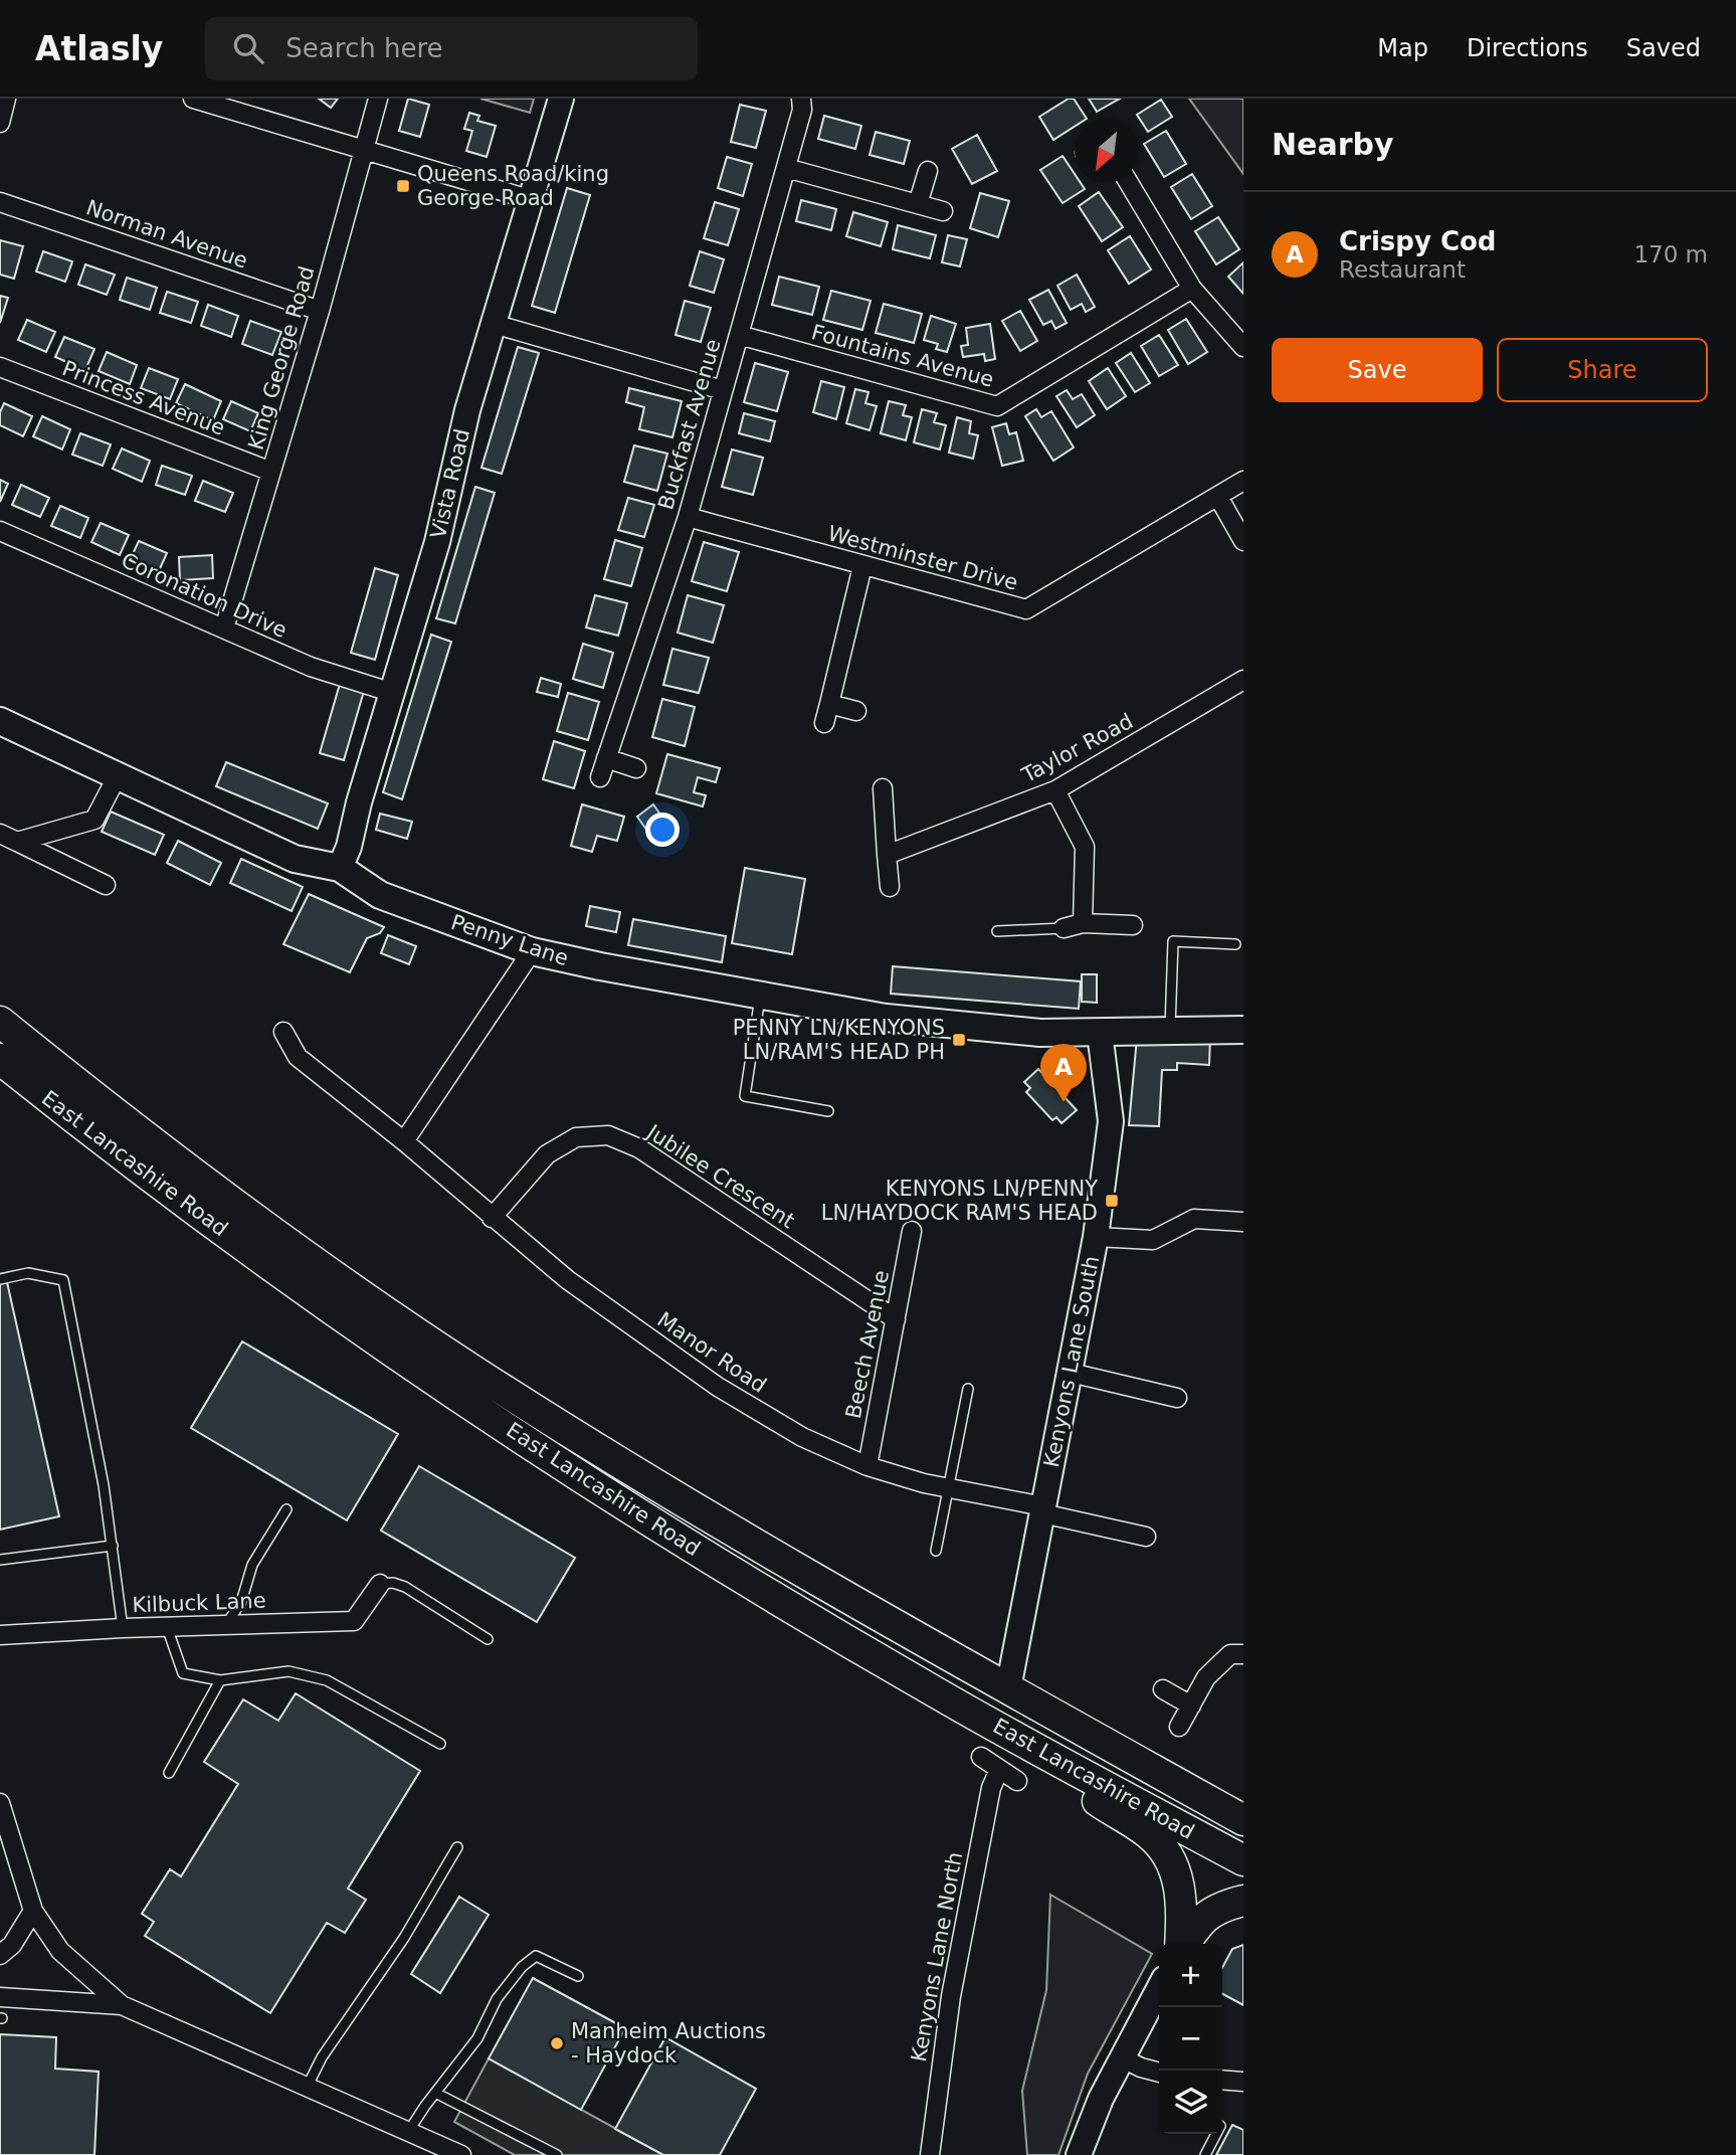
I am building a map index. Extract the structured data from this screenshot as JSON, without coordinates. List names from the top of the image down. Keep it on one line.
{"streets":{"highway":["East Lancashire Road"],"main road":["Penny Lane"],"street":["Norman Avenue","Fountains Avenue","King George Road","Princess Avenue","Buckfast Avenue","Vista Road","Westminster Drive","Coronation Drive","Taylor Road","Jubilee Crescent","Beech Avenue","Manor Road","Kenyons Lane South","Kilbuck Lane","Kenyons Lane North"]},"crossings":[["Norman Avenue","King George Road"],["Fountains Avenue","Buckfast Avenue"],["King George Road","Princess Avenue"],["King George Road","Coronation Drive"],["Buckfast Avenue","Westminster Drive"],["Vista Road","Coronation Drive"],["Vista Road","Penny Lane"],["Penny Lane","Kenyons Lane South"],["East Lancashire Road","Kenyons Lane South"],["Jubilee Crescent","Beech Avenue"],["Jubilee Crescent","Manor Road"],["Beech Avenue","Manor Road"],["Manor Road","Kenyons Lane South"]],"places":{"transit":["Queens Road/king George Road","PENNY LN/KENYONS LN/RAM'S HEAD PH","KENYONS LN/PENNY LN/HAYDOCK RAM'S HEAD"],"other":["Manheim Auctions - Haydock"]},"north":"bottom left","page":{"header":"Atlasly","search":"Search here","nav":["Map","Directions","Saved"],"heading":"Nearby","list":[{"mark":"A","name":"Crispy Cod","note":"Restaurant","value":"170 m"}],"buttons":["Save","Share"],"pins":"A","map_buttons":["+","−"]}}
